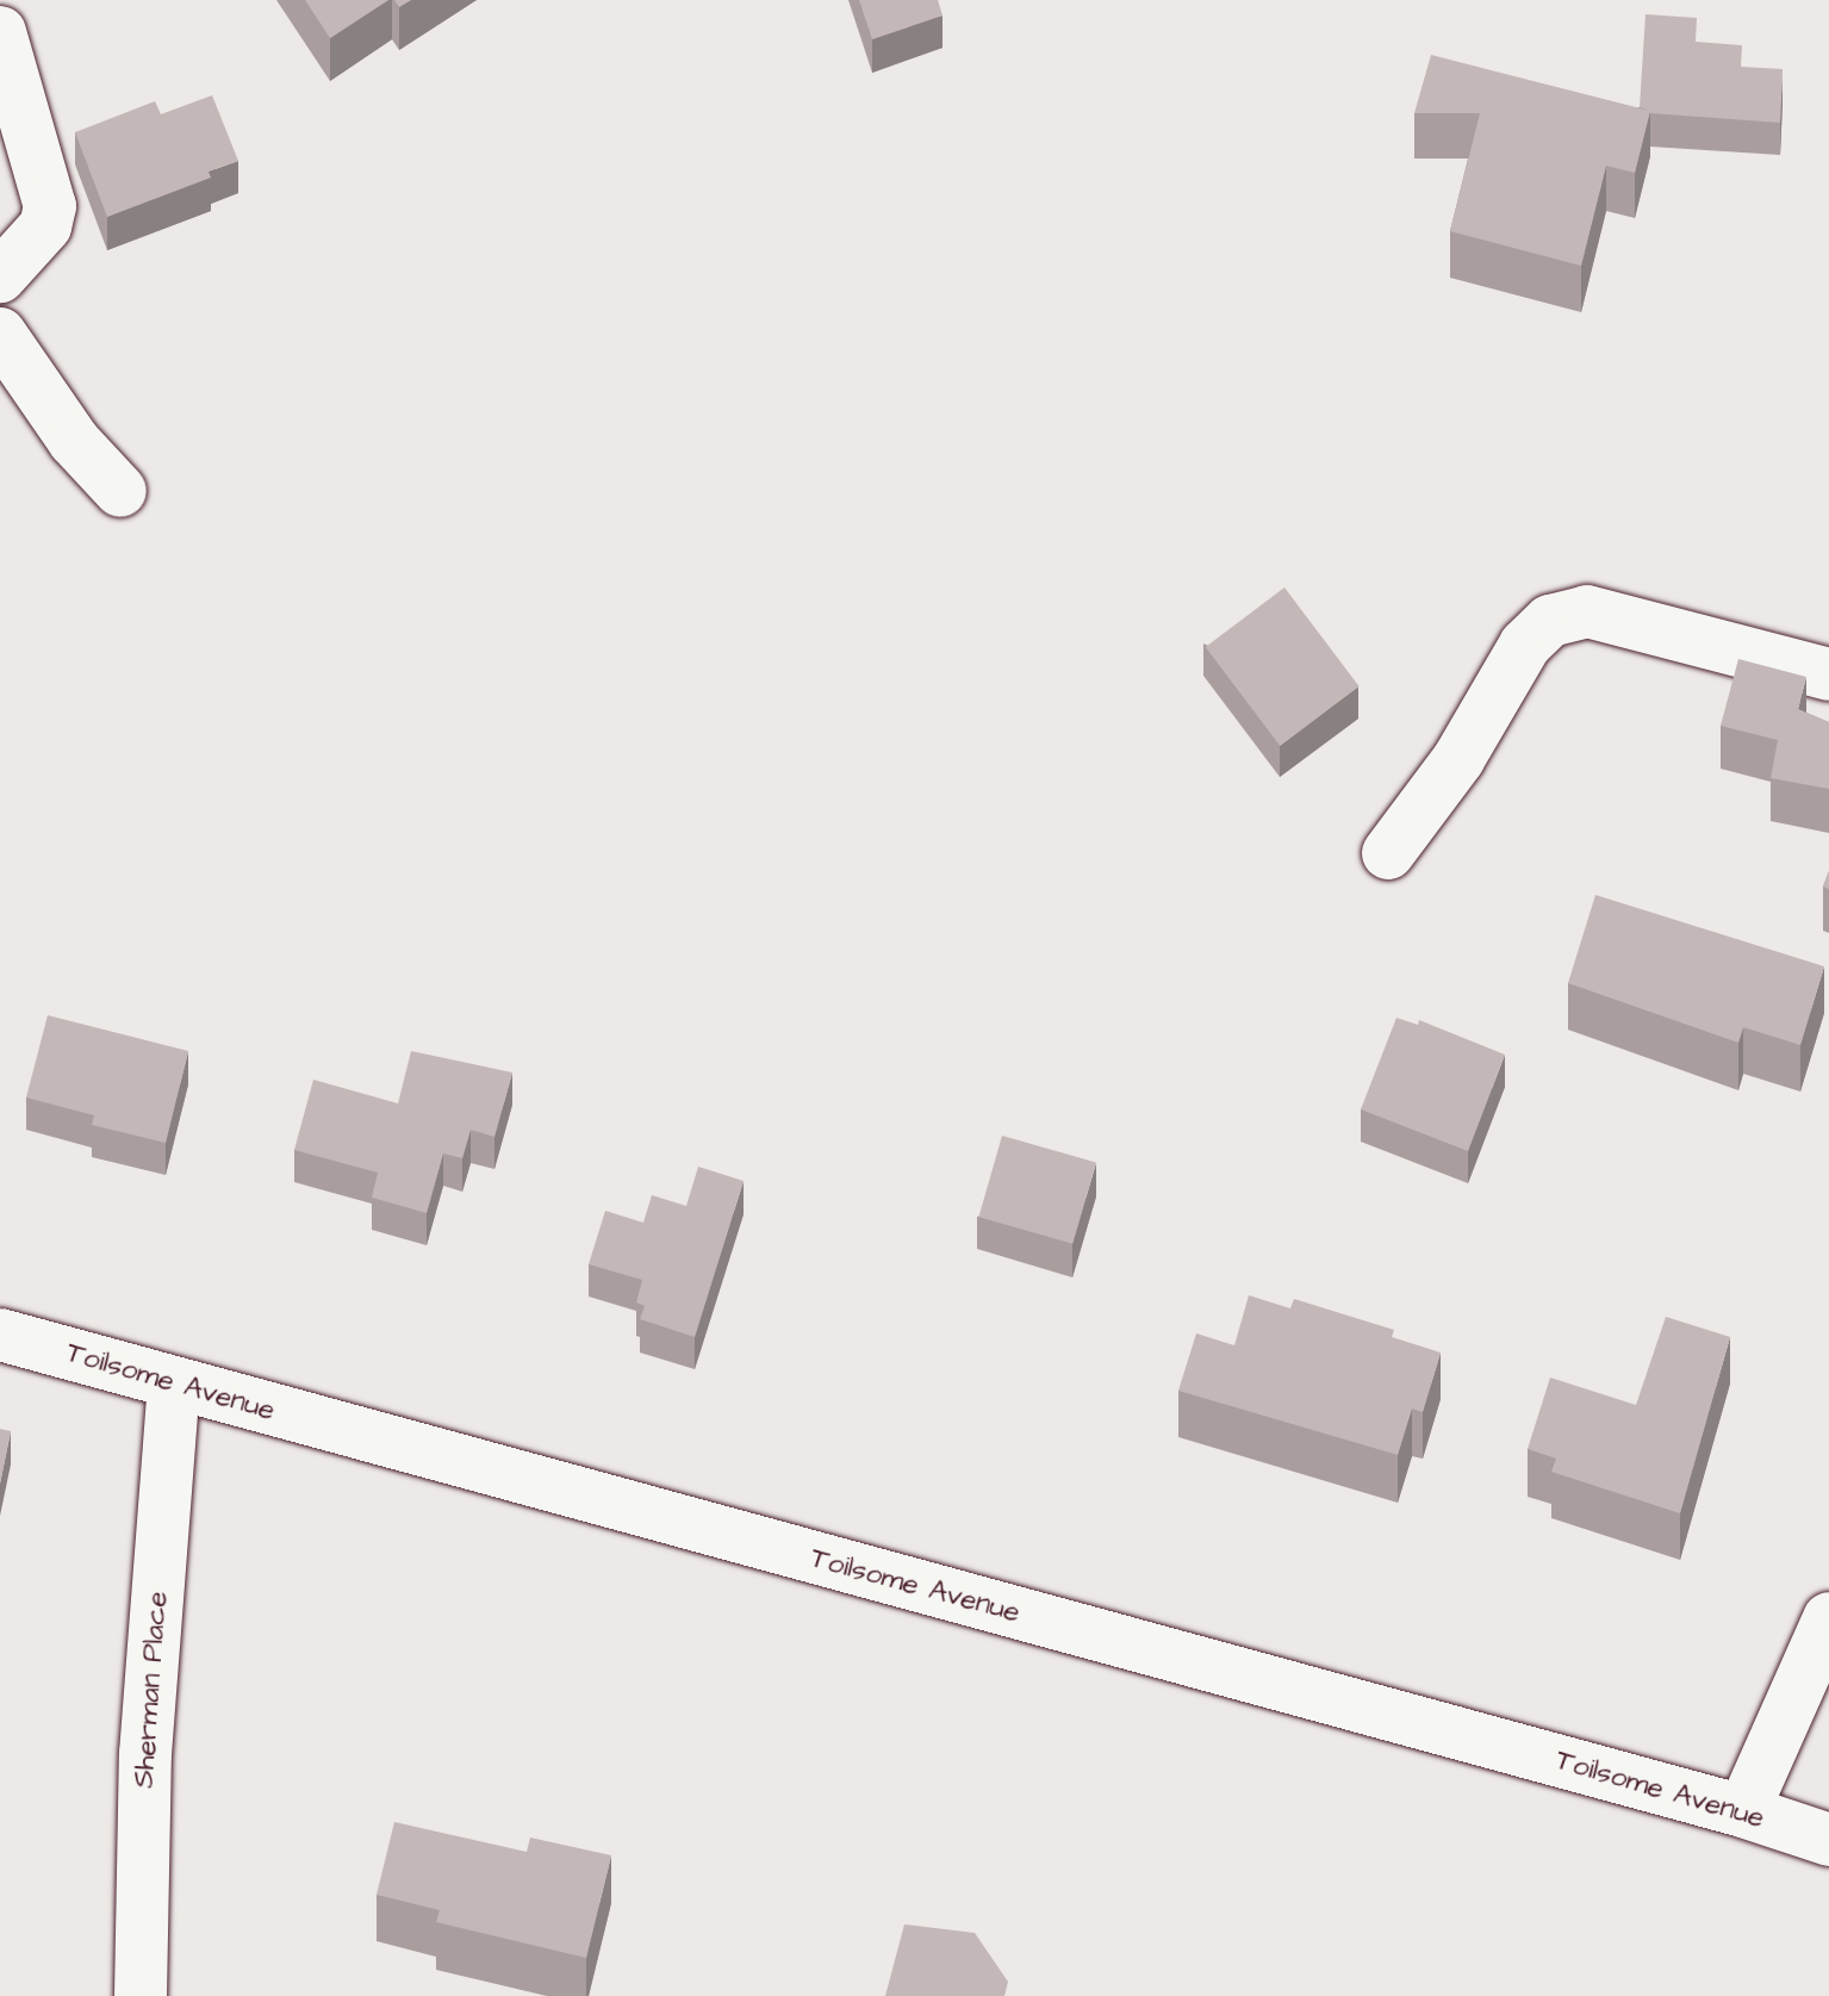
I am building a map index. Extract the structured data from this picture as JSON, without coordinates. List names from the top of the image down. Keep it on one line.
{"streets":{"street":["Toilsome Avenue","Sherman Place"]},"crossings":[["Toilsome Avenue","Sherman Place"]]}
